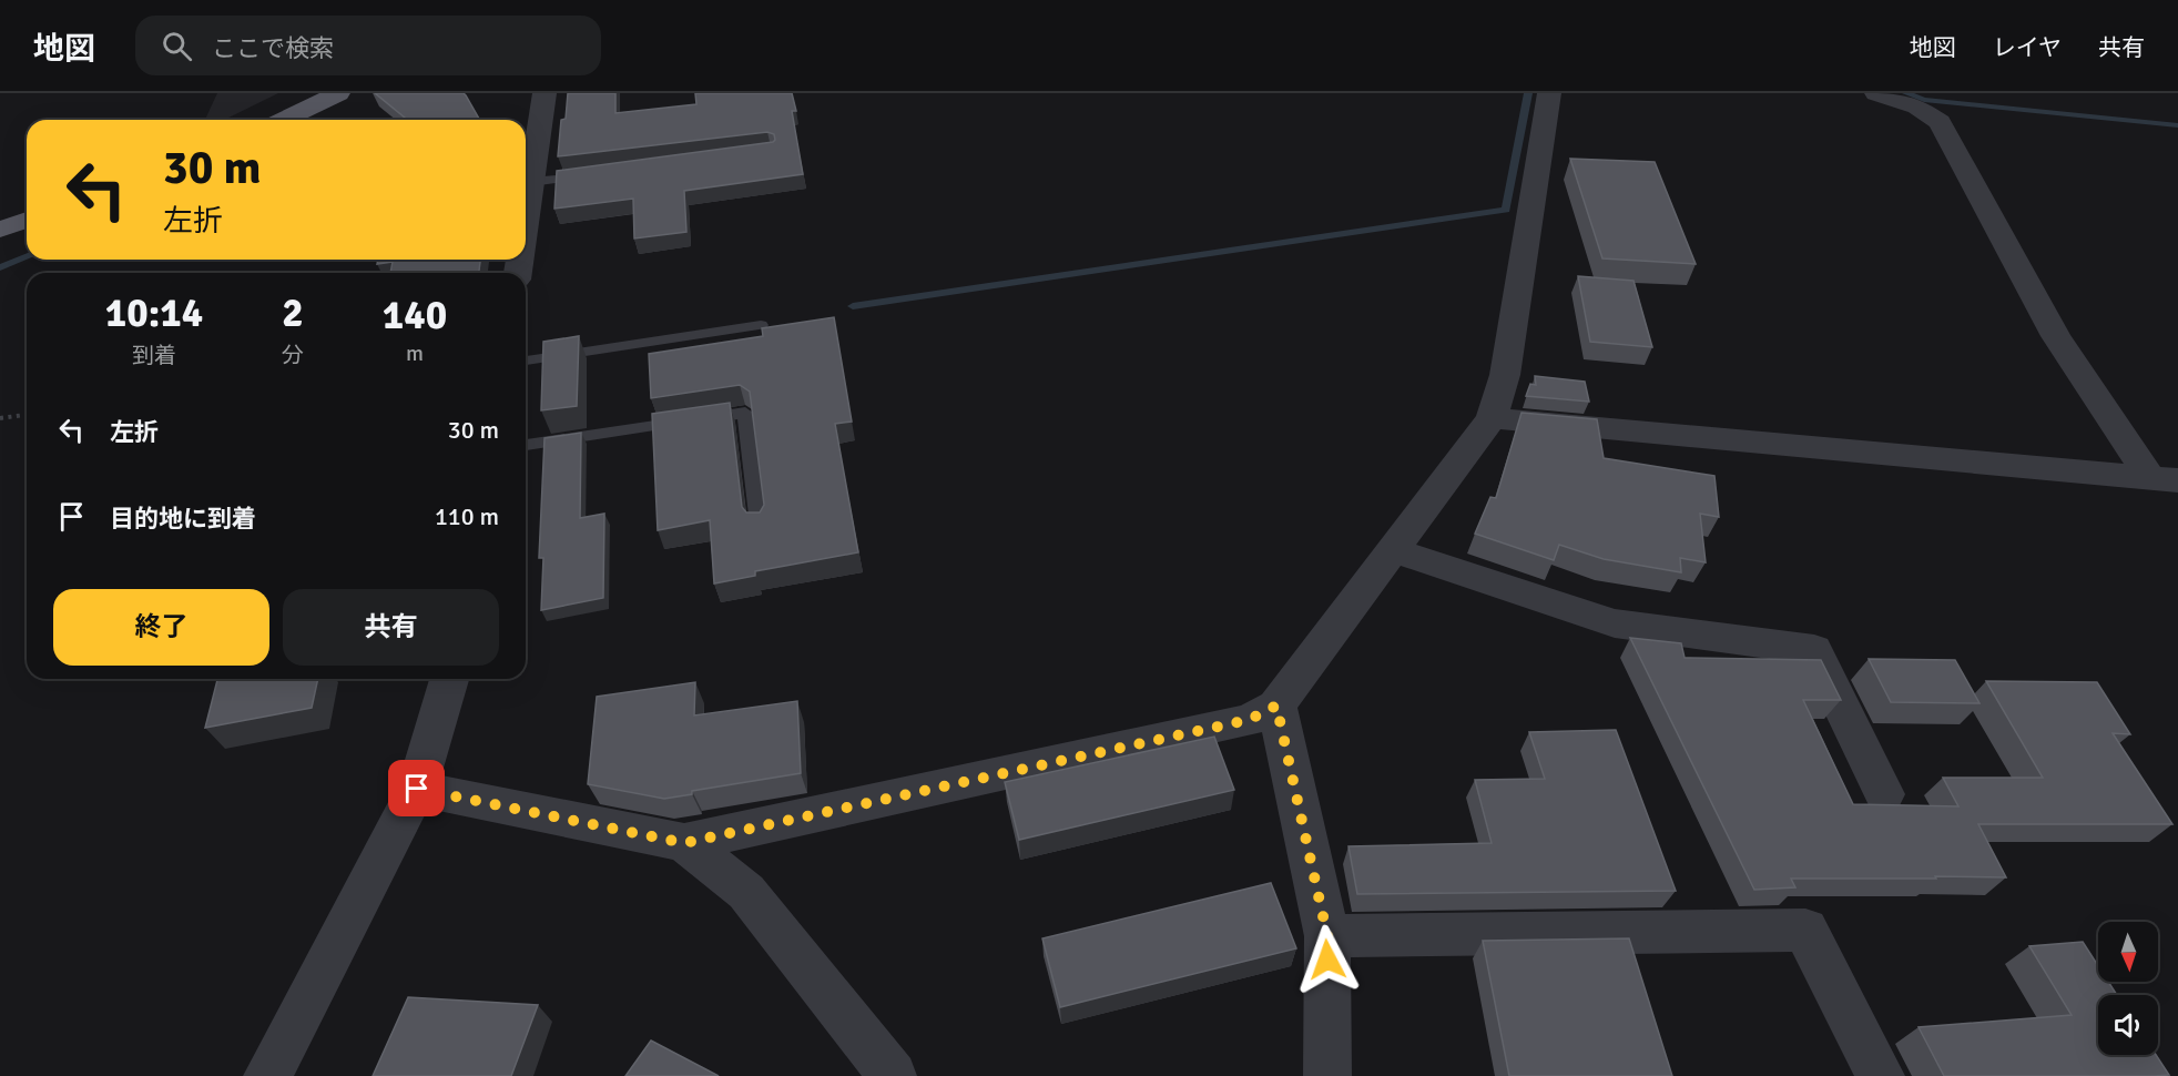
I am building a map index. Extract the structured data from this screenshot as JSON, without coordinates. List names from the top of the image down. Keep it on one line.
{"north":"bottom","page":{"header":"地図","search":"ここで検索","nav":["地図","レイヤ","共有"],"turn":["30 m","左折"],"eta":["10:14","到着","2","分","140","m"],"list":[{"name":"左折","value":"30 m"},{"name":"目的地に到着","value":"110 m"}],"buttons":["終了","共有"]}}
